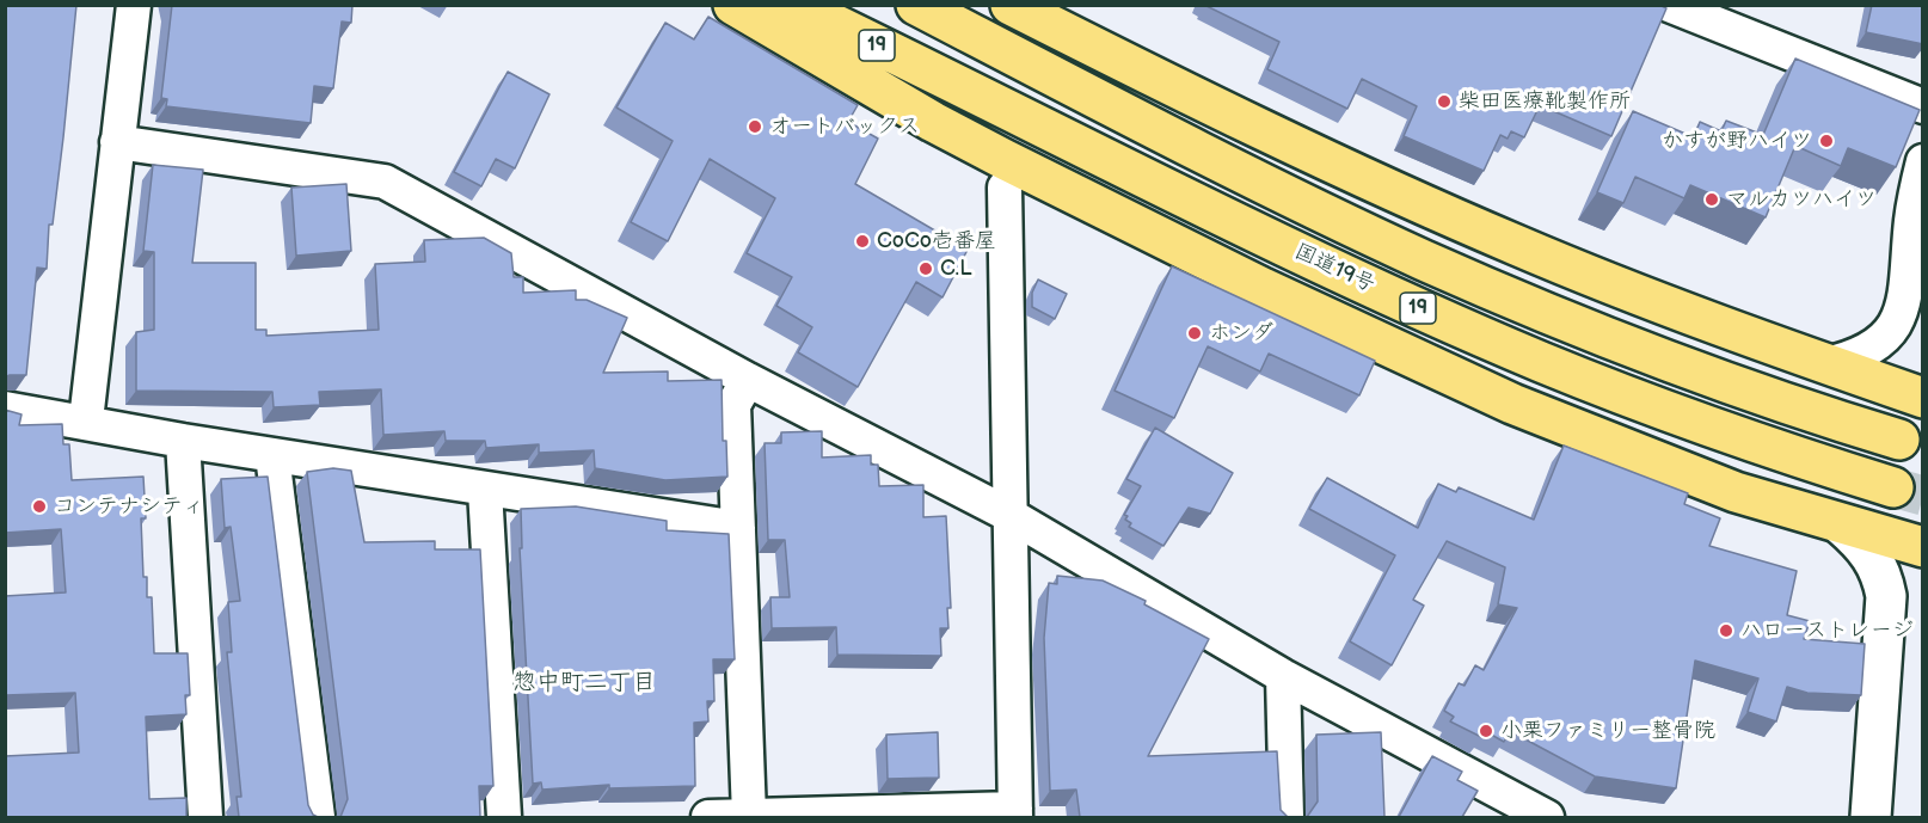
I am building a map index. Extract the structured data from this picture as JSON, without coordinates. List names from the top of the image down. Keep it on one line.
{"streets":{"highway":["19","国道19号"]},"districts":["惣中町二丁目"],"places":["柴田医療靴製作所","オートバックス","かすが野ハイツ","マルカツハイツ","CoCo壱番屋","C.L","ホンダ","コンテナシティ","ハローストレージ","小栗ファミリー整骨院"]}
